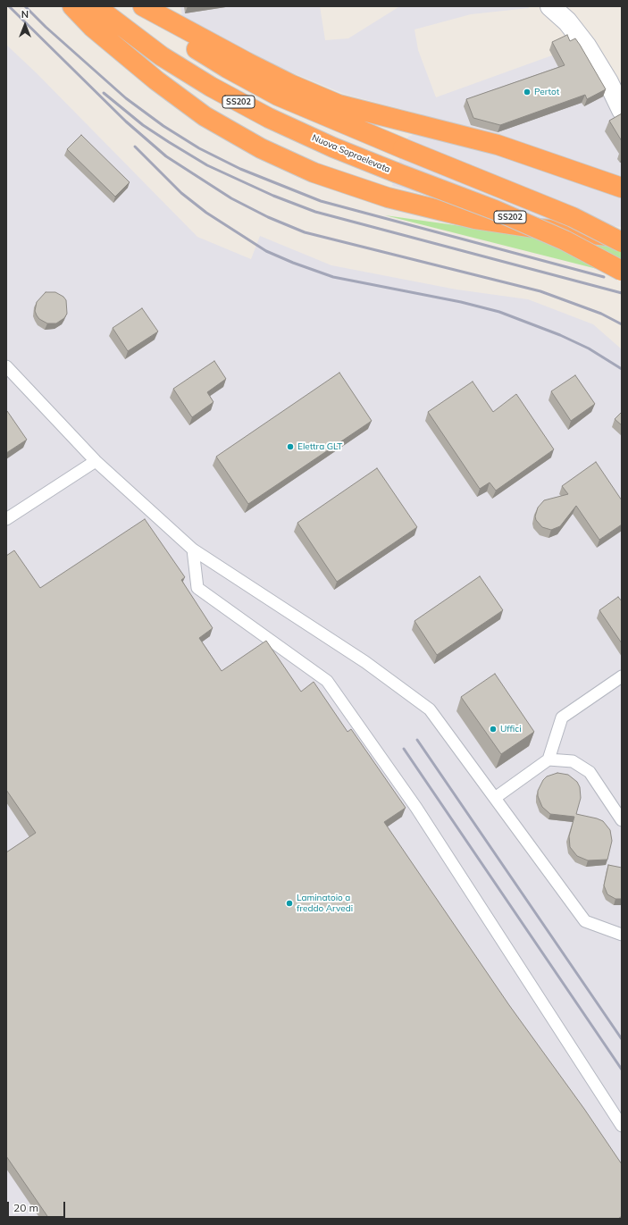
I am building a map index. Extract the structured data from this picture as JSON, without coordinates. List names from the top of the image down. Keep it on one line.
{"streets":{"highway":["SS202","Nuova Sopraelevata"]},"places":["Pertot","Elettra GLT","Uffici","Laminatoio a freddo Arvedi"],"scale_bar":"20 m","north":"top"}
